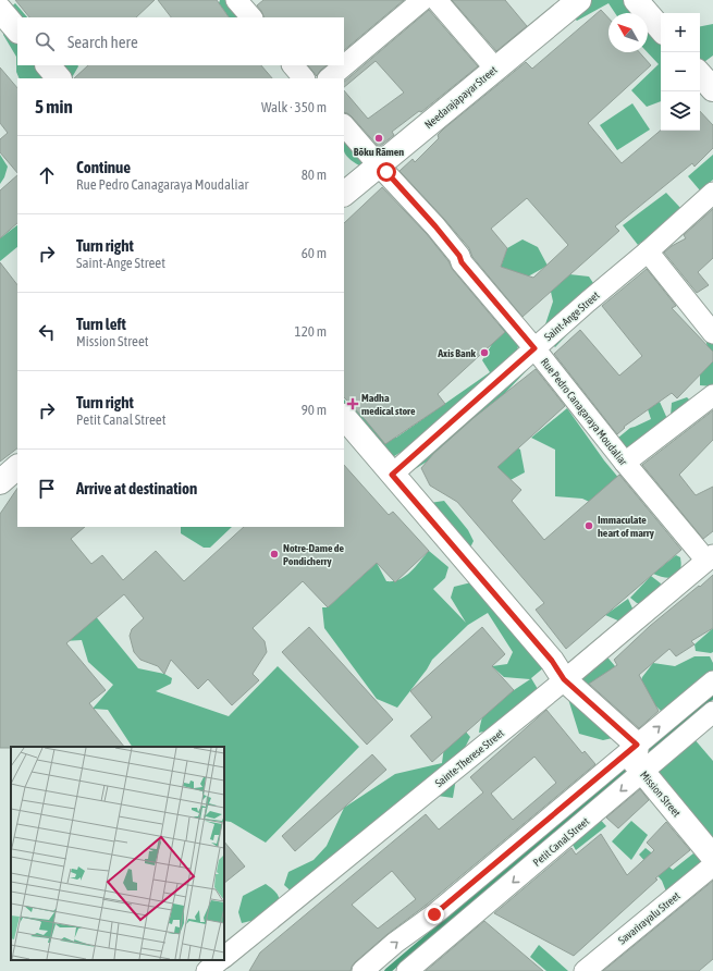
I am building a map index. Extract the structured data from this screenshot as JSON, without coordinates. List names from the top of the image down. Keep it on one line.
{"streets":{"street":["Needarajapayar Street","Saint-Ange Street","Rue Pedro Canagaraya Moudaliar","Sainte-Therese Street","Mission Street","Petit Canal Street","Savarirayalu Street"]},"crossings":[["Needarajapayar Street","Rue Pedro Canagaraya Moudaliar"],["Saint-Ange Street","Rue Pedro Canagaraya Moudaliar"],["Rue Pedro Canagaraya Moudaliar","Sainte-Therese Street"],["Mission Street","Petit Canal Street"]],"places":{"other":["Bōku Rāmen","Axis Bank","Immaculate heart of marry","Notre-Dame de Pondicherry"],"health":["Madha medical store"]},"north":"top left","page":{"map_buttons":["+","−"],"search":"Search here","heading":["5 min","Walk · 350 m"],"list":[["Continue","Rue Pedro Canagaraya Moudaliar","80 m"],["Turn right","Saint-Ange Street","60 m"],["Turn left","Mission Street","120 m"],["Turn right","Petit Canal Street","90 m"],"Arrive at destination"]}}
